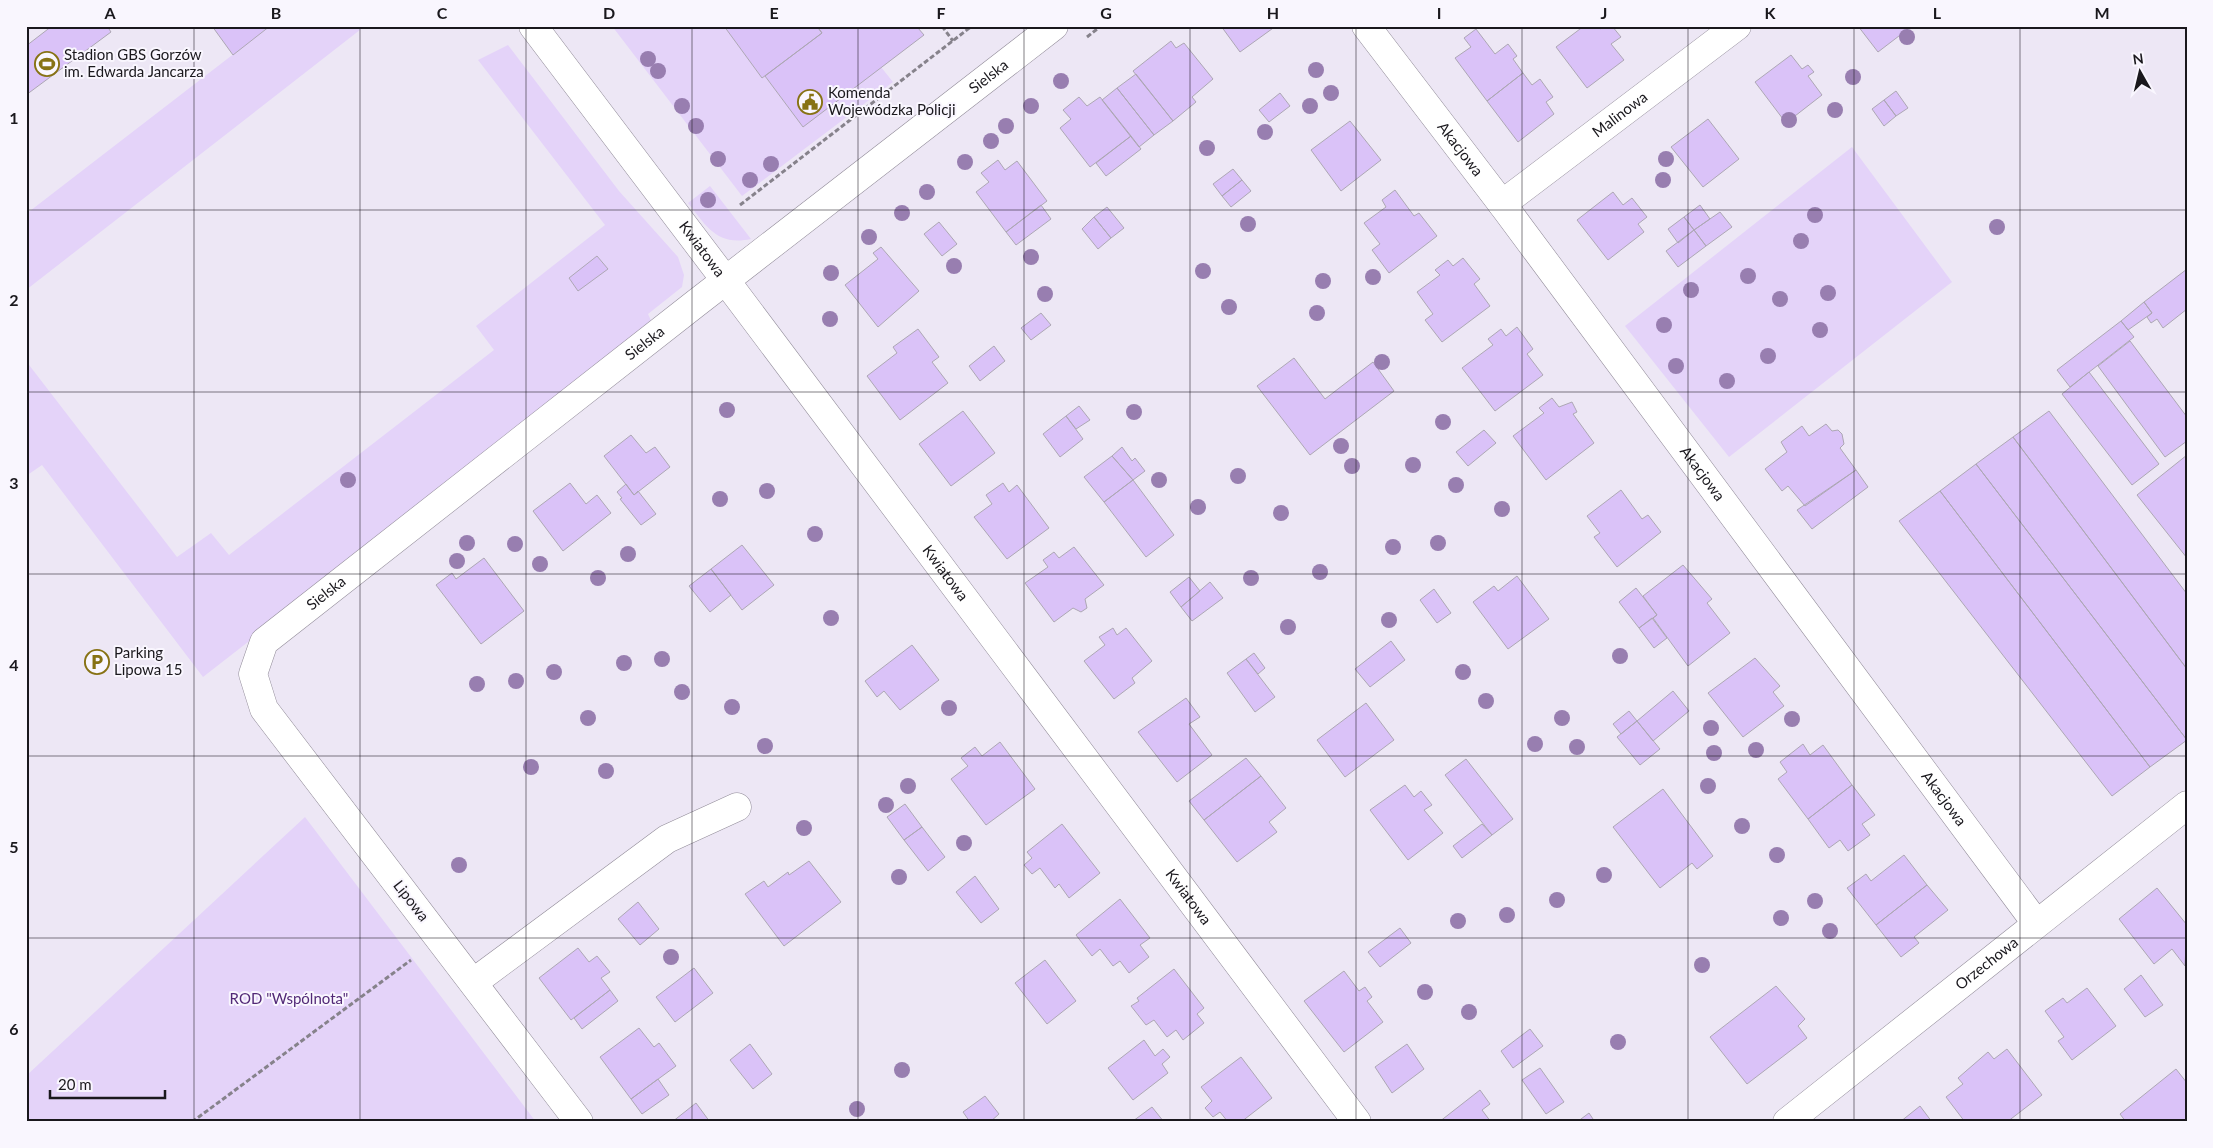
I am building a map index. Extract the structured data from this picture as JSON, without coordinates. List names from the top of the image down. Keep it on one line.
{"streets":{"street":["Sielska","Malinowa","Akacjowa","Kwiatowa","Lipowa","Orzechowa"]},"crossings":[["Sielska","Kwiatowa"],["Sielska","Lipowa"],["Malinowa","Akacjowa"],["Akacjowa","Orzechowa"]],"parks":["ROD \"Wspólnota\""],"places":{"sports":["Stadion GBS Gorzów im. Edwarda Jancarza"],"public building":["Komenda Wojewódzka Policji"],"parking":["Parking Lipowa 15"]},"scale_bar":"20 m","north":"top","grid":{"columns":["A","B","C","D","E","F","G","H","I","J","K","L","M"],"rows":["1","2","3","4","5","6"]}}
